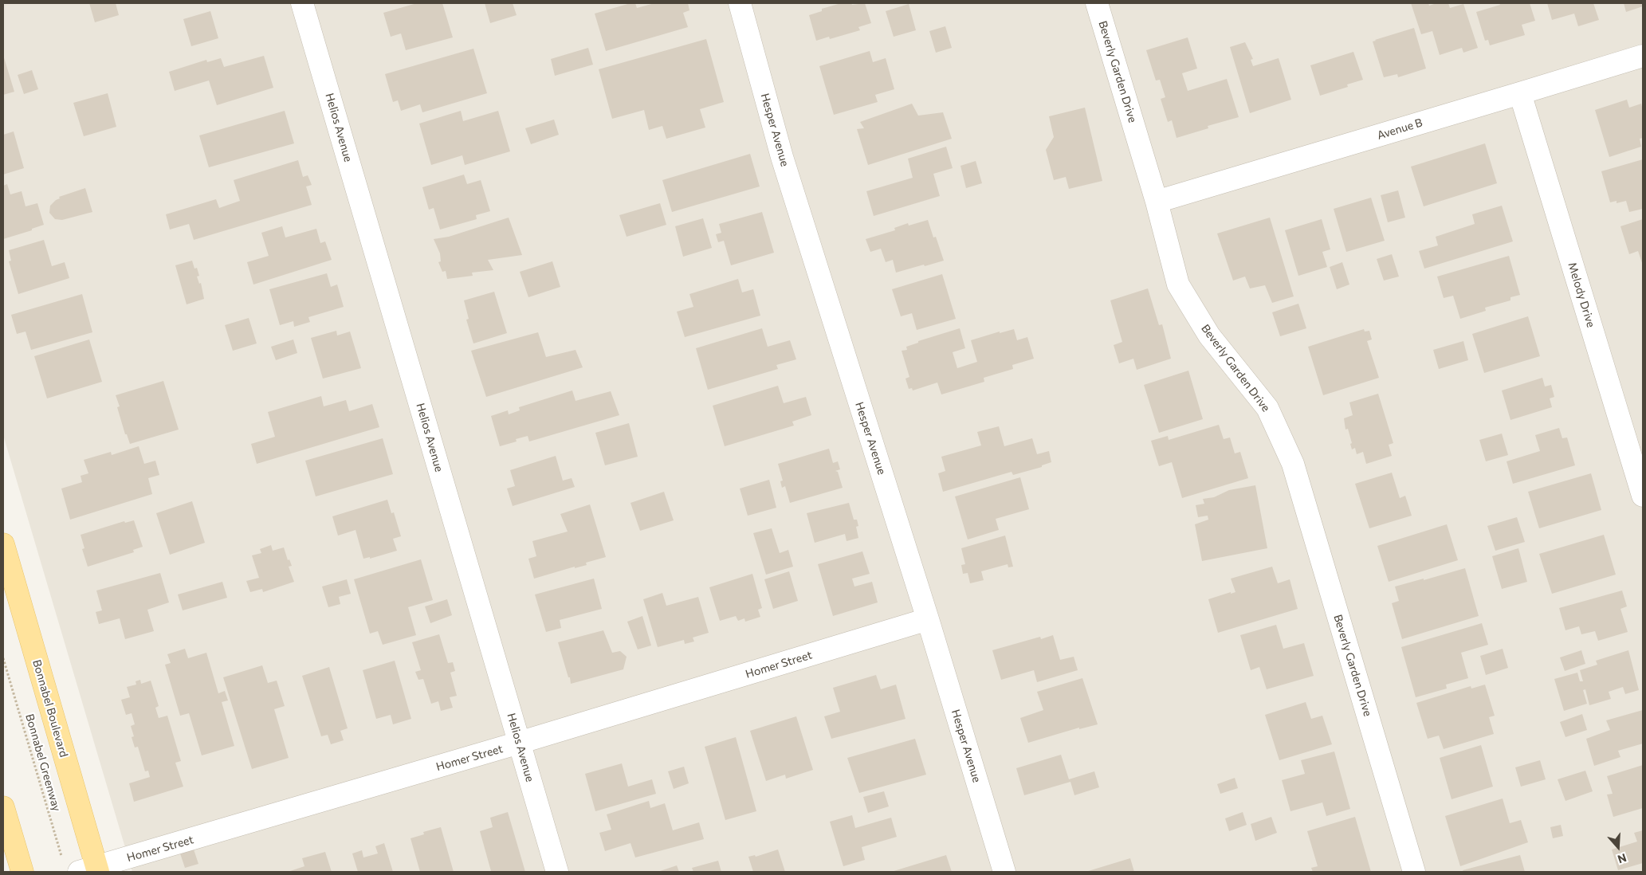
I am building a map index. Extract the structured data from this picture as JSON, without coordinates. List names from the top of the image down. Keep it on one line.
{"streets":{"main road":["Bonnabel Boulevard"],"street":["Beverly Garden Drive","Helios Avenue","Avenue B","Hesper Avenue","Melody Drive","Homer Street"],"path":["Bonnabel Greenway"]},"crossings":[["Beverly Garden Drive","Avenue B"],["Helios Avenue","Homer Street"],["Avenue B","Melody Drive"],["Hesper Avenue","Homer Street"],["Homer Street","Bonnabel Boulevard"],["Homer Street","Bonnabel Greenway"],["Bonnabel Boulevard","Bonnabel Greenway"]],"north":"bottom"}
